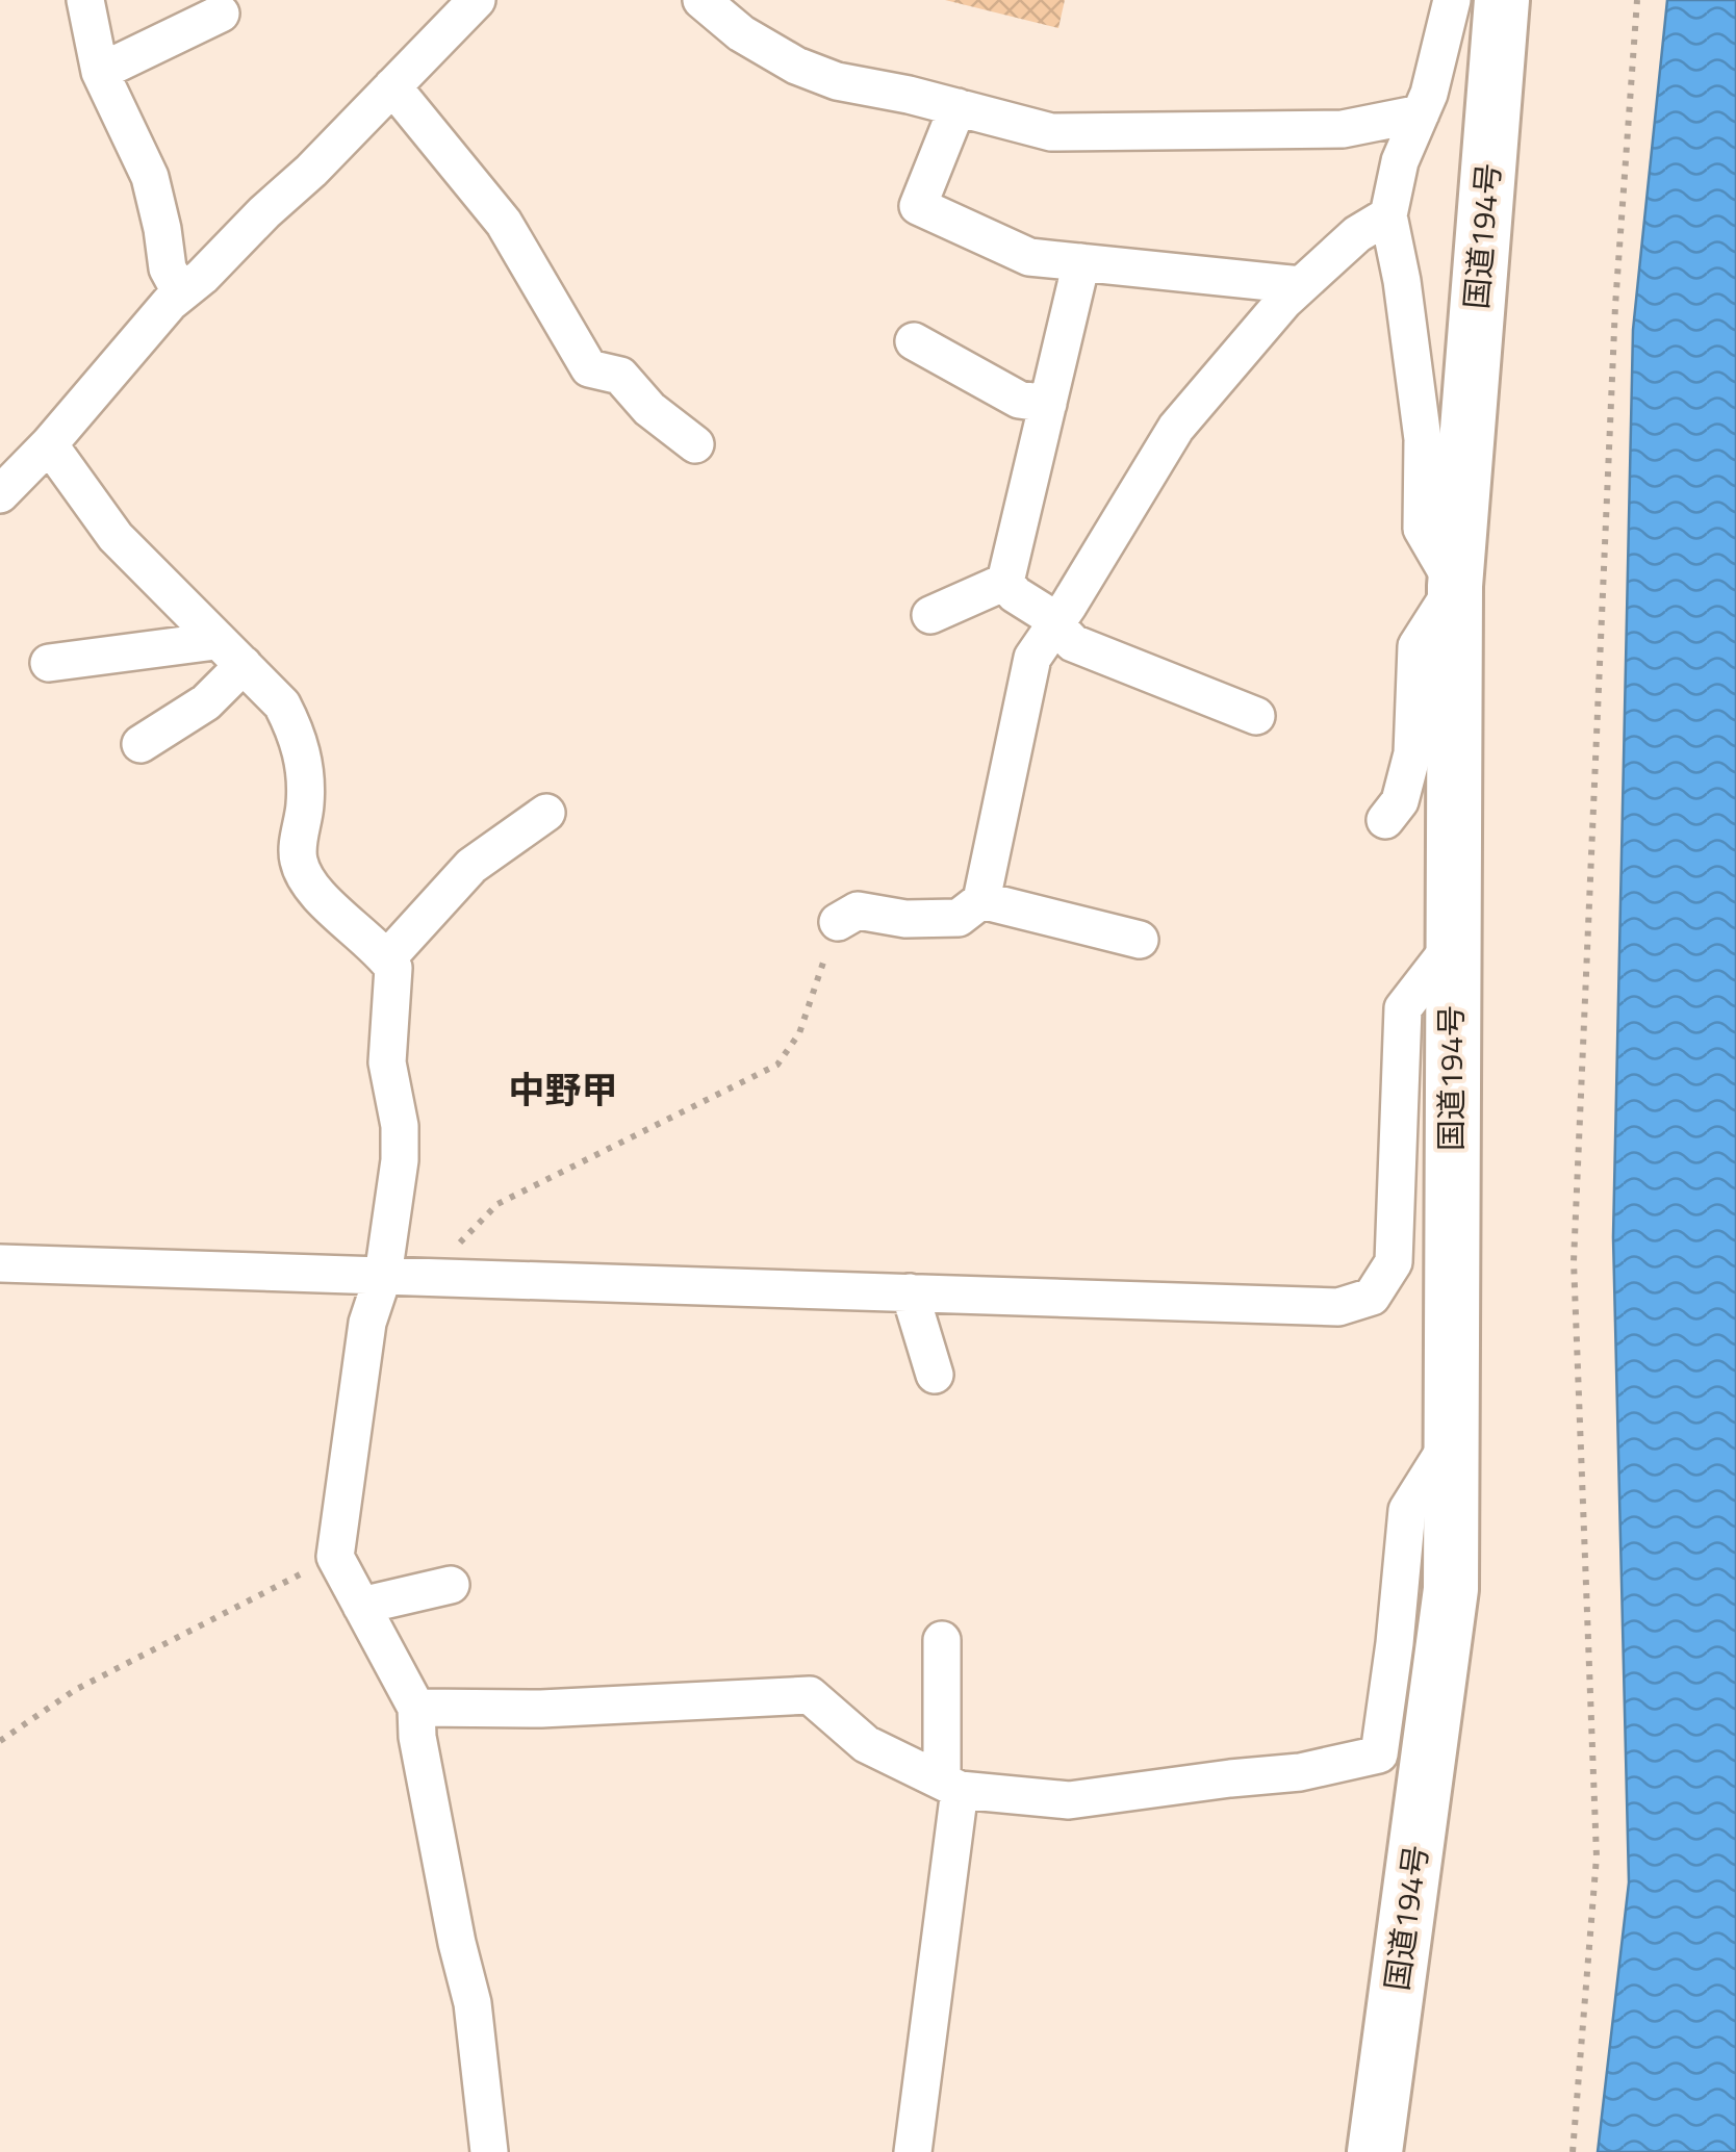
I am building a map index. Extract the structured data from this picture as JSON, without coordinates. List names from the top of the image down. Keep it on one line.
{"streets":{"highway":["国道194号"]},"districts":["中野甲"]}
